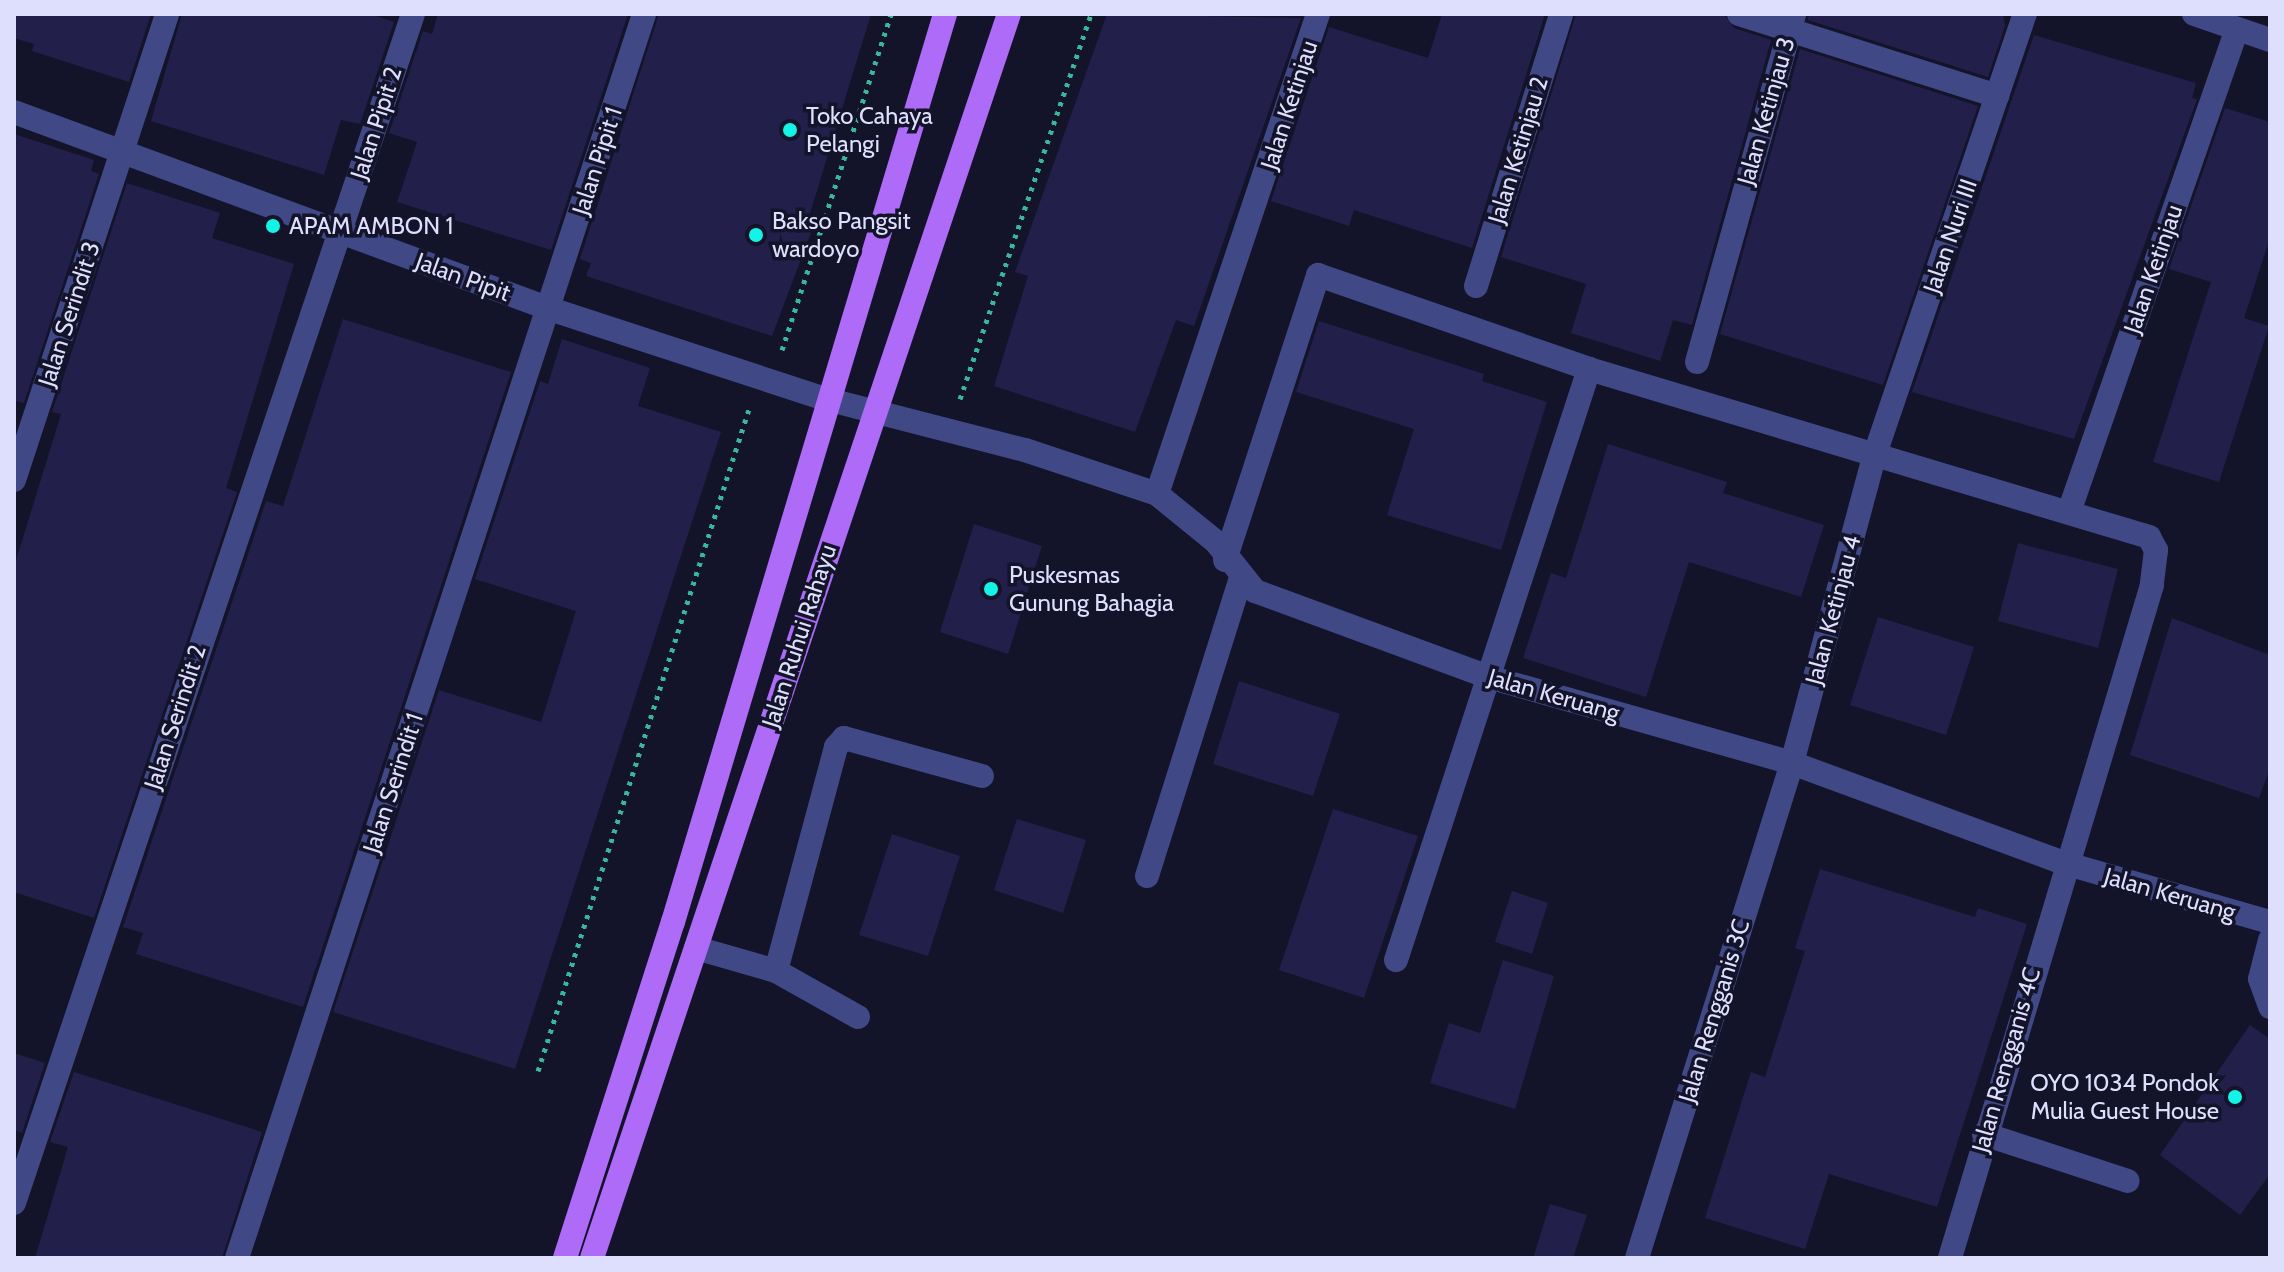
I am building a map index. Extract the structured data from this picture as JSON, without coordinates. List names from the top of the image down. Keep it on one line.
{"streets":{"main road":["Jalan Ruhui Rahayu"],"street":["Jalan Ketinjau","Jalan Ketinjau 3","Jalan Pipit 2","Jalan Ketinjau 2","Jalan Pipit 1","Jalan Nuri III","Jalan Pipit","Jalan Serindit 3","Jalan Ketinjau 4","Jalan Keruang","Jalan Serindit 2","Jalan Serindit 1","Jalan Rengganis 3C","Jalan Rengganis 4C"]},"crossings":[["Jalan Ketinjau","Jalan Keruang"],["Jalan Ketinjau","Jalan Rengganis 4C"],["Jalan Pipit 2","Jalan Pipit"],["Jalan Pipit 2","Jalan Serindit 2"],["Jalan Pipit 1","Jalan Pipit"],["Jalan Pipit 1","Jalan Serindit 1"],["Jalan Nuri III","Jalan Ketinjau 4"],["Jalan Pipit","Jalan Serindit 3"],["Jalan Pipit","Jalan Ruhui Rahayu"],["Jalan Pipit","Jalan Keruang"],["Jalan Pipit","Jalan Serindit 2"],["Jalan Pipit","Jalan Serindit 1"],["Jalan Ketinjau 4","Jalan Keruang"],["Jalan Ketinjau 4","Jalan Rengganis 3C"],["Jalan Ruhui Rahayu","Jalan Keruang"],["Jalan Keruang","Jalan Rengganis 3C"],["Jalan Keruang","Jalan Rengganis 4C"]],"places":["Toko Cahaya Pelangi","APAM AMBON 1","Bakso Pangsit wardoyo","Puskesmas Gunung Bahagia","OYO 1034 Pondok Mulia Guest House"]}
